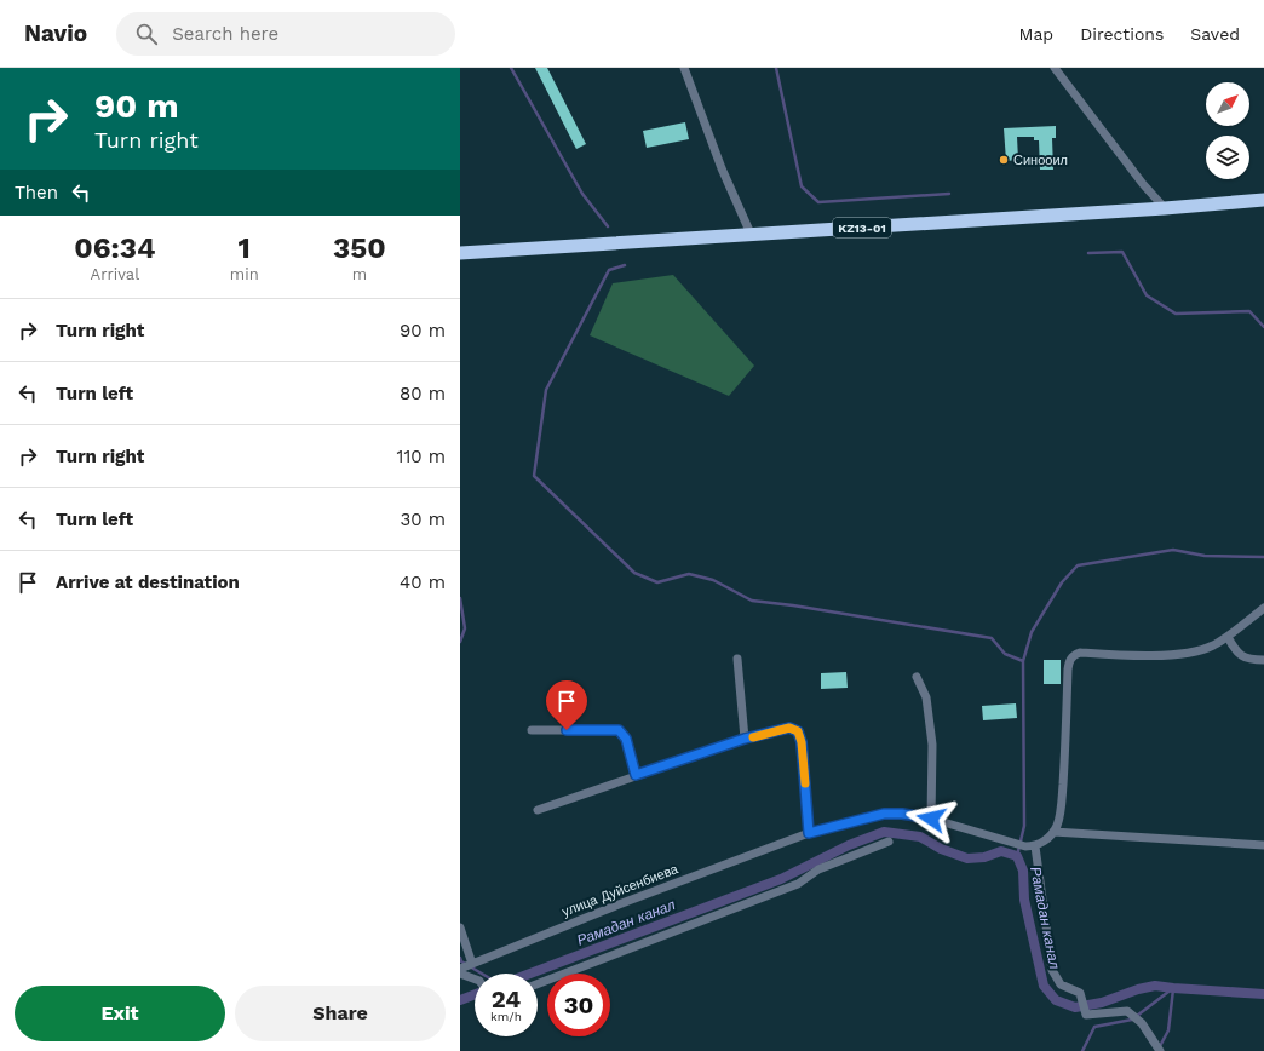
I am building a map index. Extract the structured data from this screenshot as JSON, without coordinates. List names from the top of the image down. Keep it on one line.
{"streets":{"highway":["KZ13-01"],"street":["улица Дуйсенбиева"]},"water":["Рамадан канал"],"places":["Синооил"],"north":"top right","page":{"header":"Navio","search":"Search here","nav":["Map","Directions","Saved"],"turn":["90 m","Turn right"],"then":"Then","eta":["06:34","Arrival","1","min","350","m"],"list":[{"name":"Turn right","value":"90 m"},{"name":"Turn left","value":"80 m"},{"name":"Turn right","value":"110 m"},{"name":"Turn left","value":"30 m"},{"name":"Arrive at destination","value":"40 m"}],"speed":"24 km/h","limit":"30","buttons":["Exit","Share"]}}
